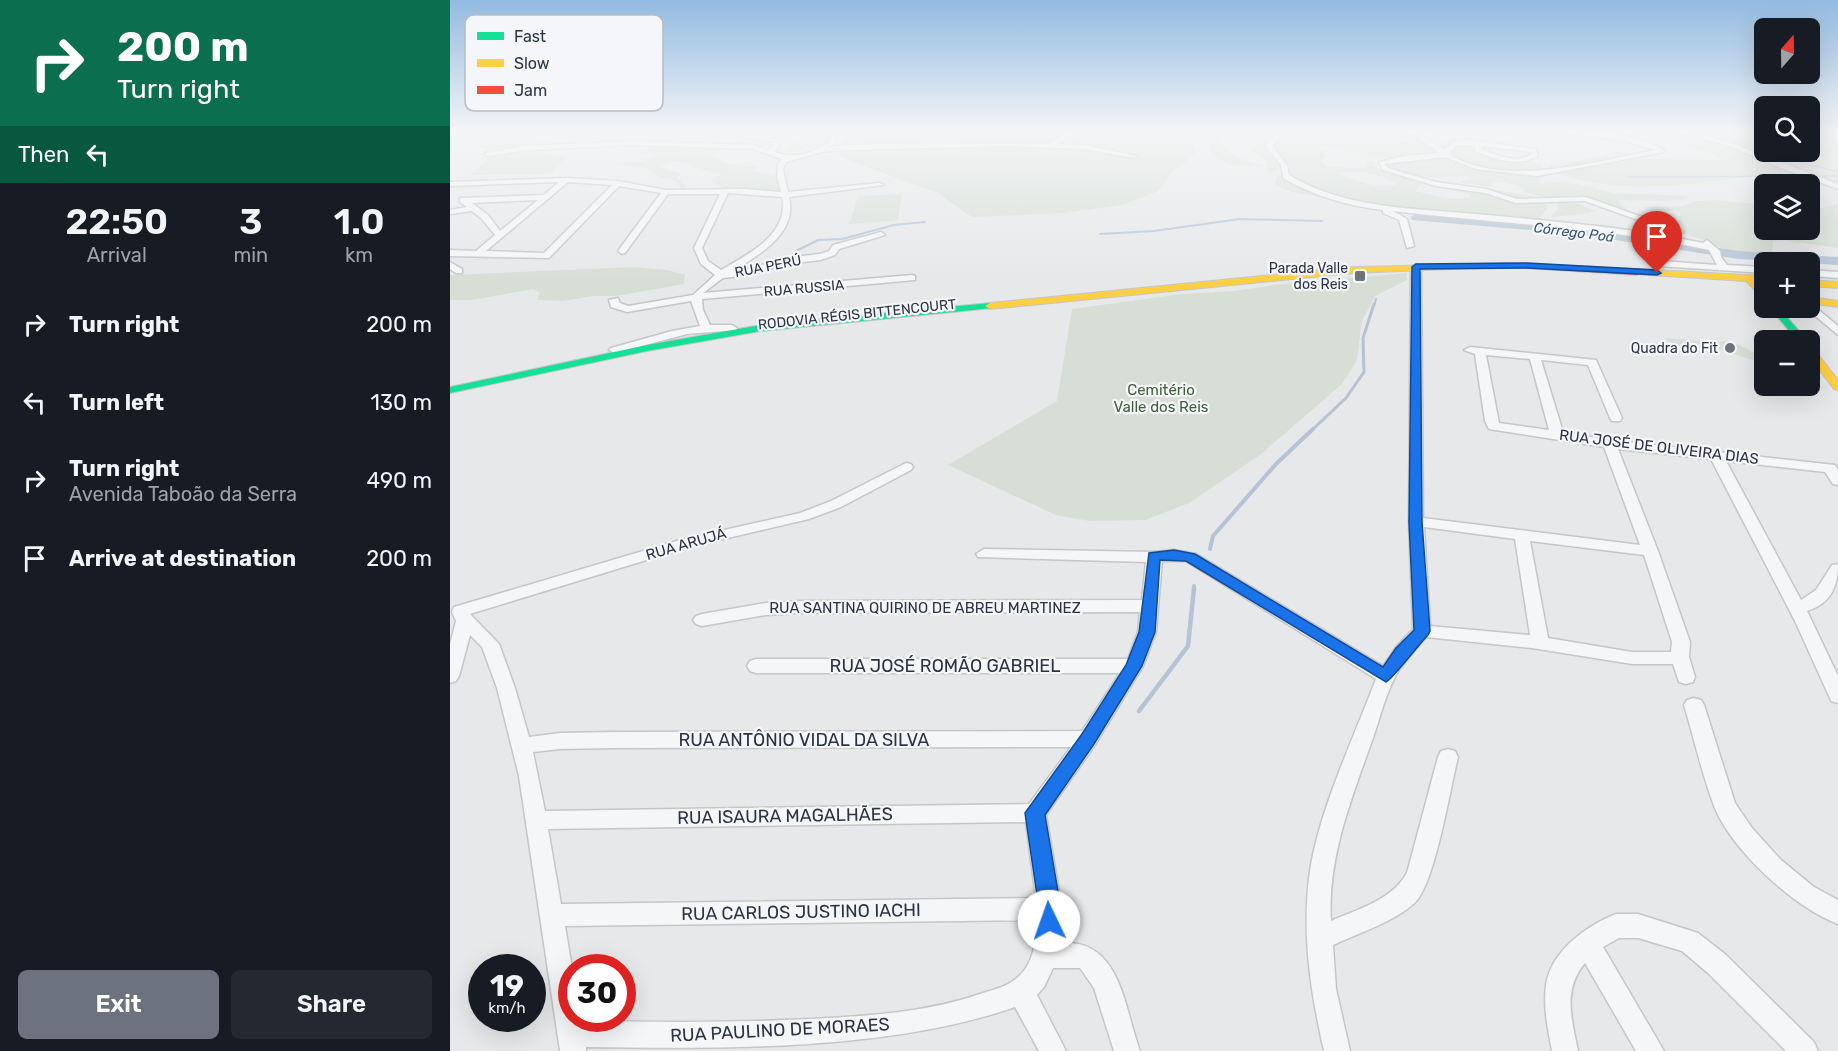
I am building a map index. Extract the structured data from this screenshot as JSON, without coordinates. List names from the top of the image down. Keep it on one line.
{"streets":{"main road":["RODOVIA RÉGIS BITTENCOURT"],"street":["RUA PERÚ","RUA RUSSIA","RUA JOSÉ DE OLIVEIRA DIAS","RUA ARUJÁ","RUA SANTINA QUIRINO DE ABREU MARTINEZ","RUA JOSÉ ROMÃO GABRIEL","RUA ANTÔNIO VIDAL DA SILVA","RUA ISAURA MAGALHÃES","RUA CARLOS JUSTINO IACHI","RUA PAULINO DE MORAES"]},"water":["Córrego Poá"],"parks":["Cemitério Valle dos Reis"],"places":{"transit":["Parada Valle dos Reis"],"other":["Quadra do Fit"]},"legend":["Fast","Slow","Jam"],"north":"top","page":{"turn":["200 m","Turn right"],"map_buttons":["+","−"],"then":"Then","eta":["22:50","Arrival","3","min","1.0","km"],"list":[{"name":"Turn right","value":"200 m"},{"name":"Turn left","value":"130 m"},{"name":"Turn right","note":"Avenida Taboão da Serra","value":"490 m"},{"name":"Arrive at destination","value":"200 m"}],"speed":"19 km/h","limit":"30","buttons":["Exit","Share"]}}
